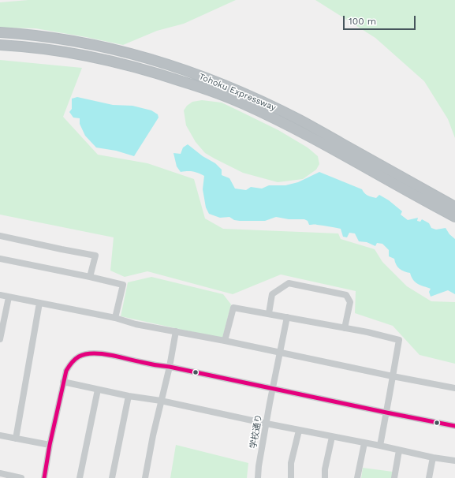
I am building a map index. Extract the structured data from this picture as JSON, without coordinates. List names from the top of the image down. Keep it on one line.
{"streets":{"highway":["Tohoku Expressway"],"street":["学校通り"]},"scale_bar":"100 m"}
